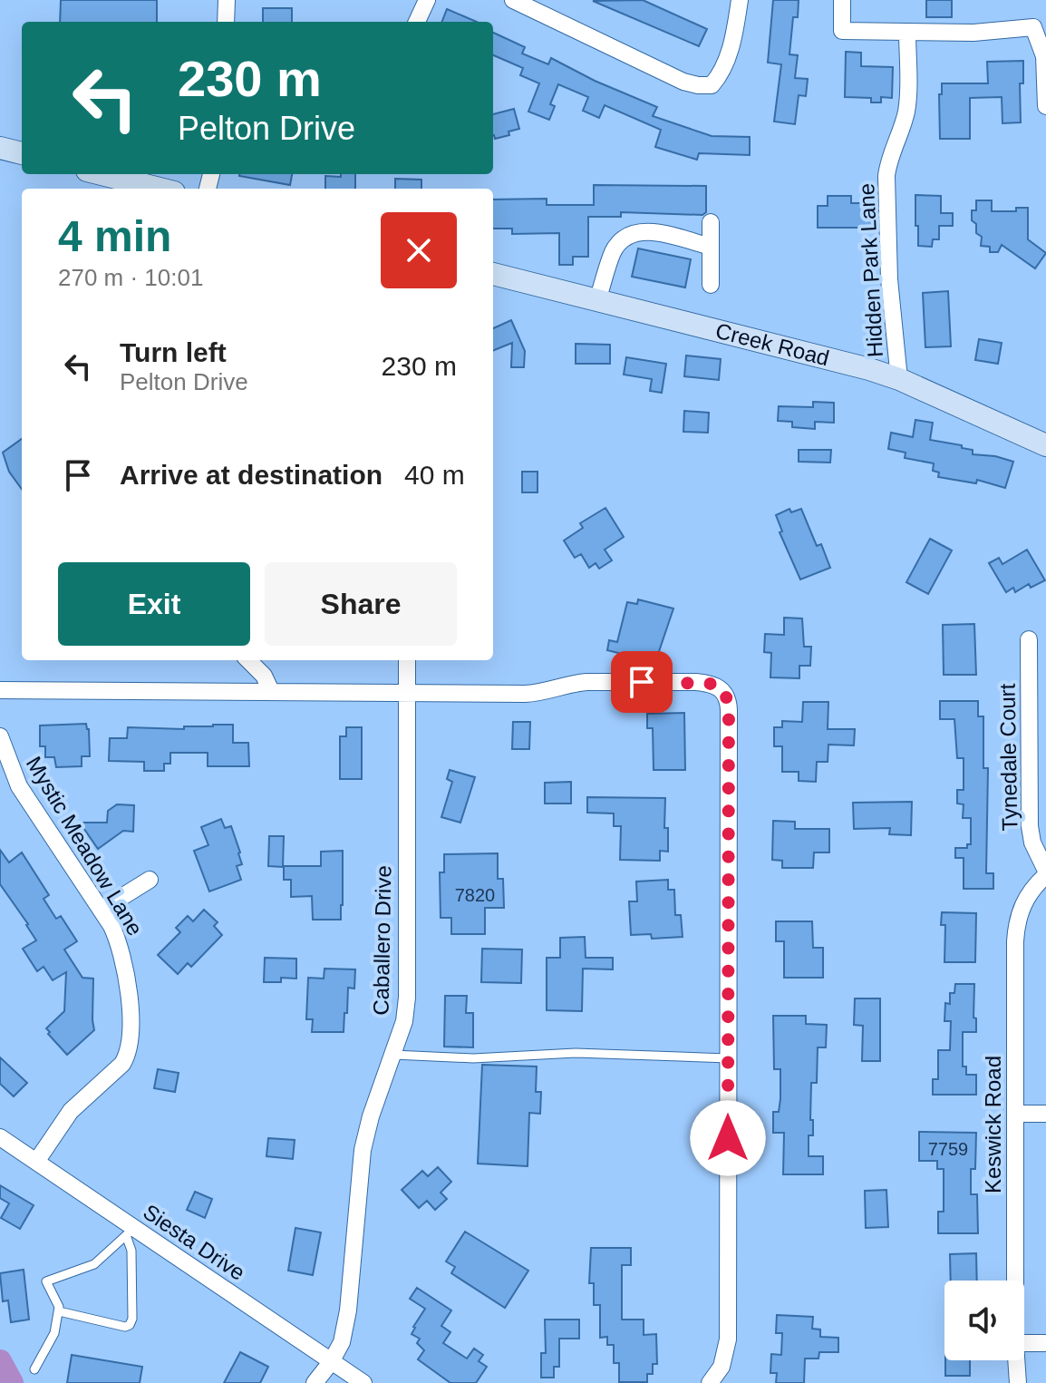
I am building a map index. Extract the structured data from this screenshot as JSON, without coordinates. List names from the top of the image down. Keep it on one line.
{"streets":{"street":["Hidden Park Lane","Creek Road","Tynedale Court","Mystic Meadow Lane","Caballero Drive","Keswick Road","Siesta Drive"]},"crossings":[["Hidden Park Lane","Creek Road"],["Tynedale Court","Keswick Road"],["Mystic Meadow Lane","Siesta Drive"],["Caballero Drive","Siesta Drive"]],"house_numbers":["7820","7759"],"page":{"turn":["230 m","Pelton Drive"],"heading":["4 min","270 m · 10:01"],"list":[{"name":"Turn left","note":"Pelton Drive","value":"230 m"},{"name":"Arrive at destination","value":"40 m"}],"buttons":["Exit","Share"]}}
